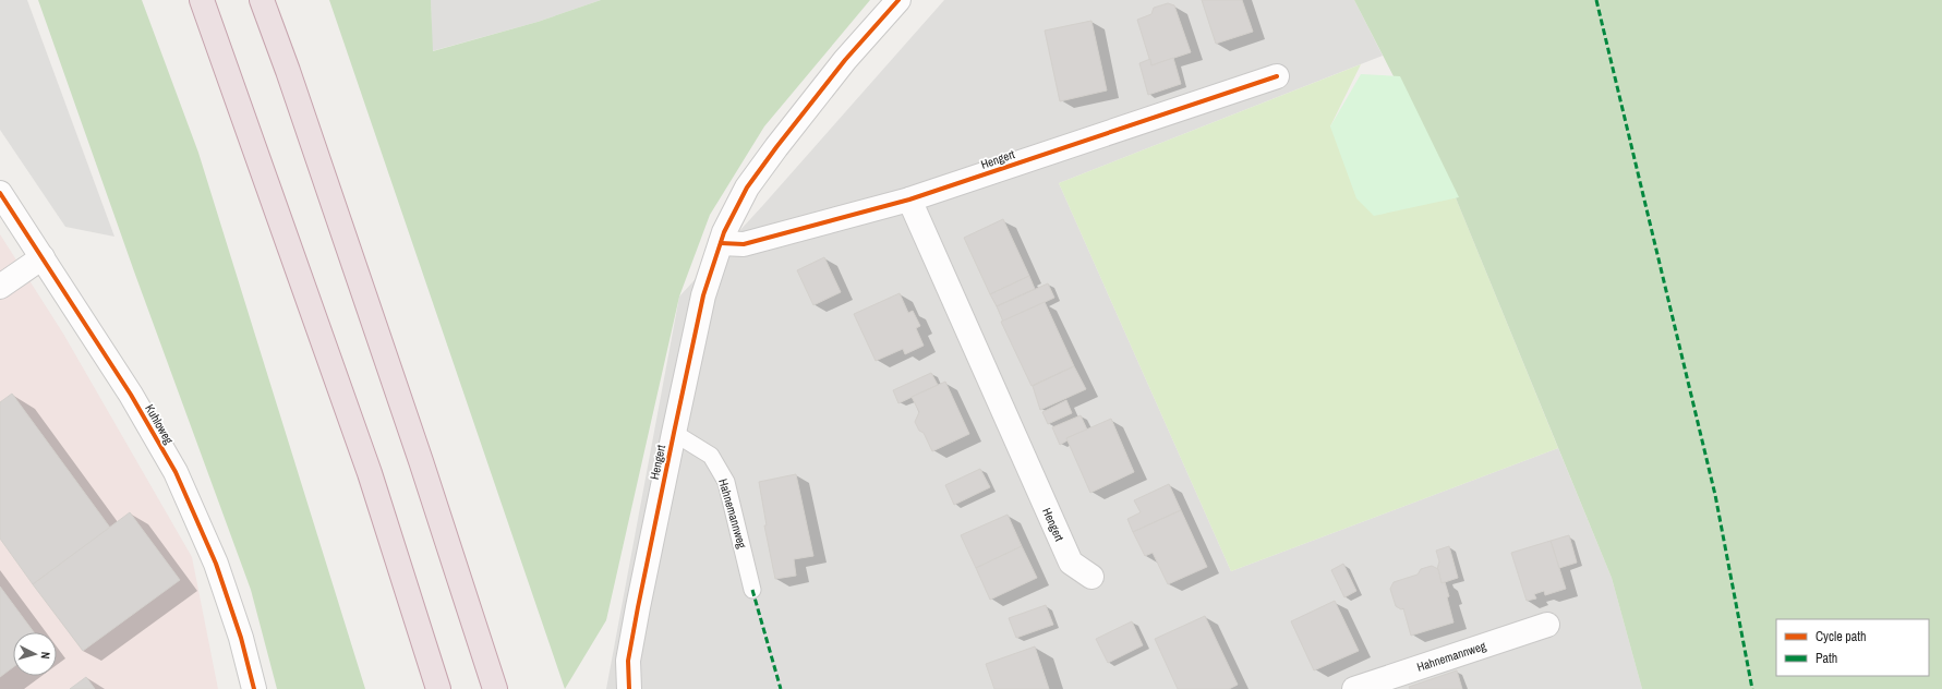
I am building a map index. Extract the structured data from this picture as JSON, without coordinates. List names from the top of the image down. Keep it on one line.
{"streets":{"street":["Hengert","Kuhloweg","Hahnemannweg"]},"crossings":[["Hengert","Hahnemannweg"]],"legend":["Cycle path","Path"],"north":"right"}
